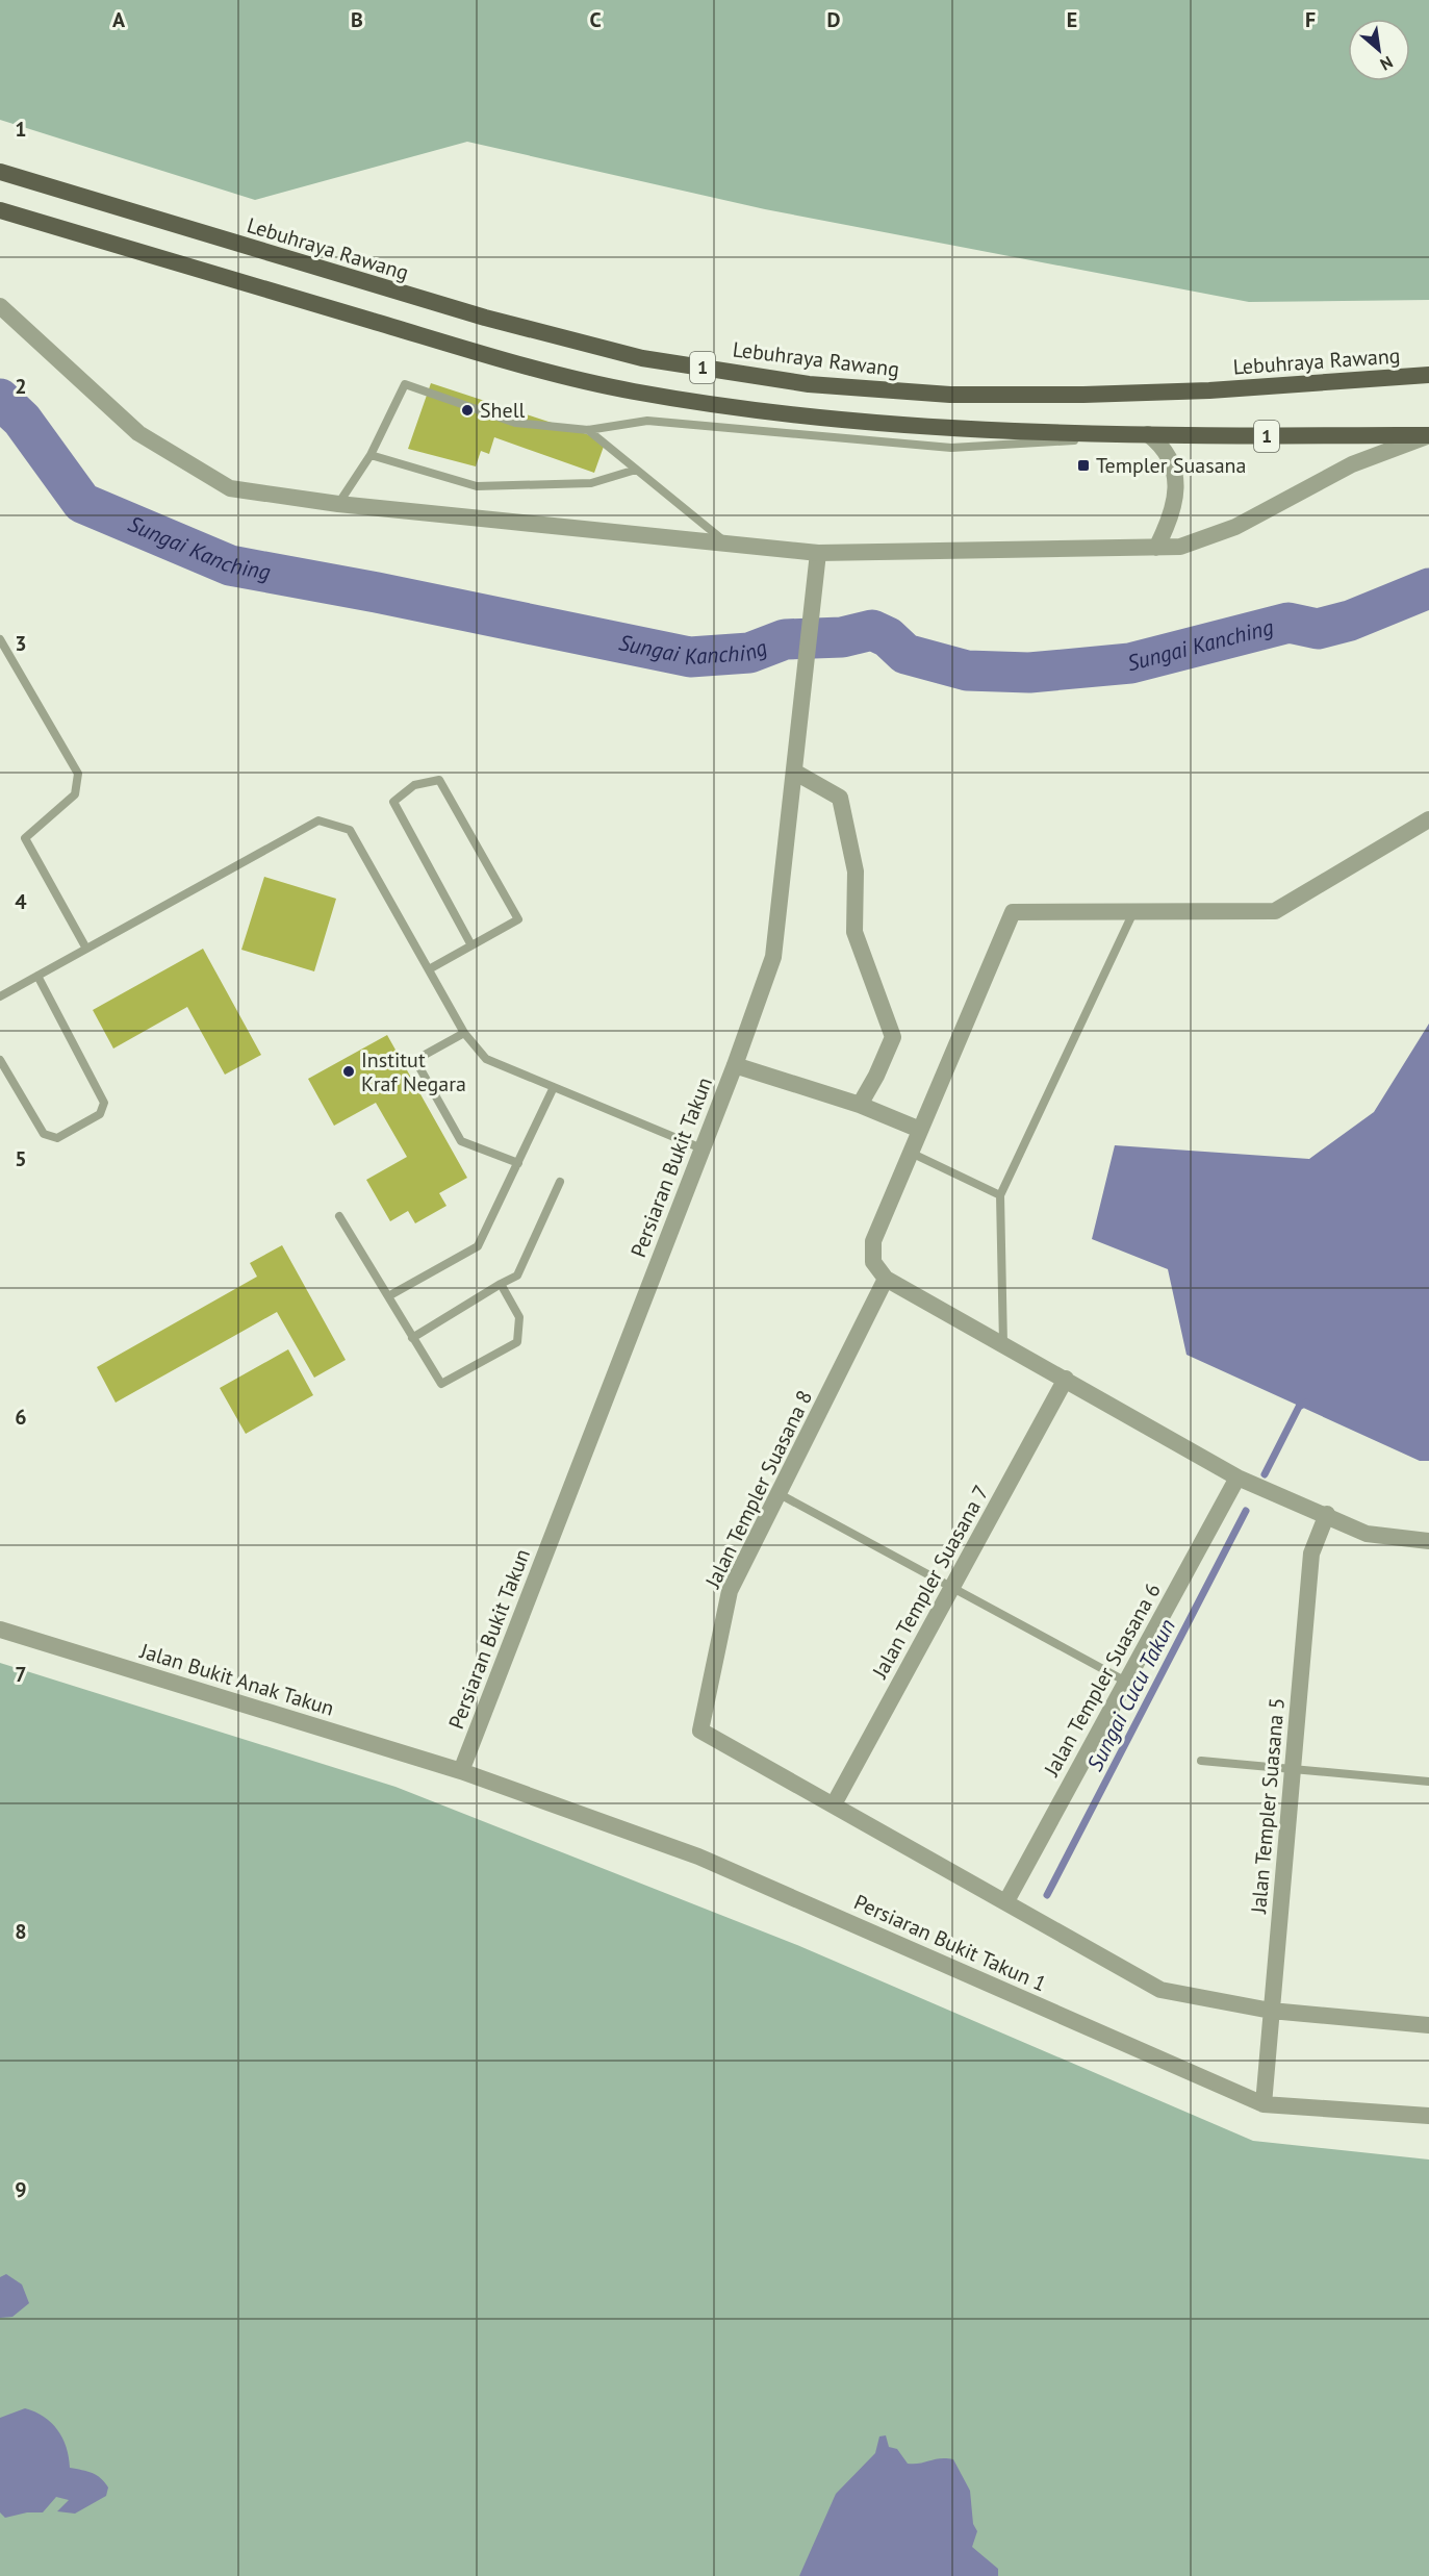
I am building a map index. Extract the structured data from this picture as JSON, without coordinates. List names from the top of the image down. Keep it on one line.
{"streets":{"highway":["Lebuhraya Rawang","1"],"street":["Persiaran Bukit Takun","Jalan Templer Suasana 8","Jalan Templer Suasana 7","Jalan Bukit Anak Takun","Jalan Templer Suasana 6","Jalan Templer Suasana 5","Persiaran Bukit Takun 1"]},"crossings":[["Persiaran Bukit Takun","Jalan Bukit Anak Takun"],["Persiaran Bukit Takun","Persiaran Bukit Takun 1"],["Jalan Templer Suasana 8","Jalan Templer Suasana 7"],["Jalan Bukit Anak Takun","Persiaran Bukit Takun 1"],["Jalan Templer Suasana 5","Persiaran Bukit Takun 1"]],"water":["Sungai Kanching","Sungai Cucu Takun"],"places":{"other":["Shell","Institut Kraf Negara"],"transit":["Templer Suasana"]},"north":"bottom right","grid":{"columns":["A","B","C","D","E","F"],"rows":["1","2","3","4","5","6","7","8","9"]}}
